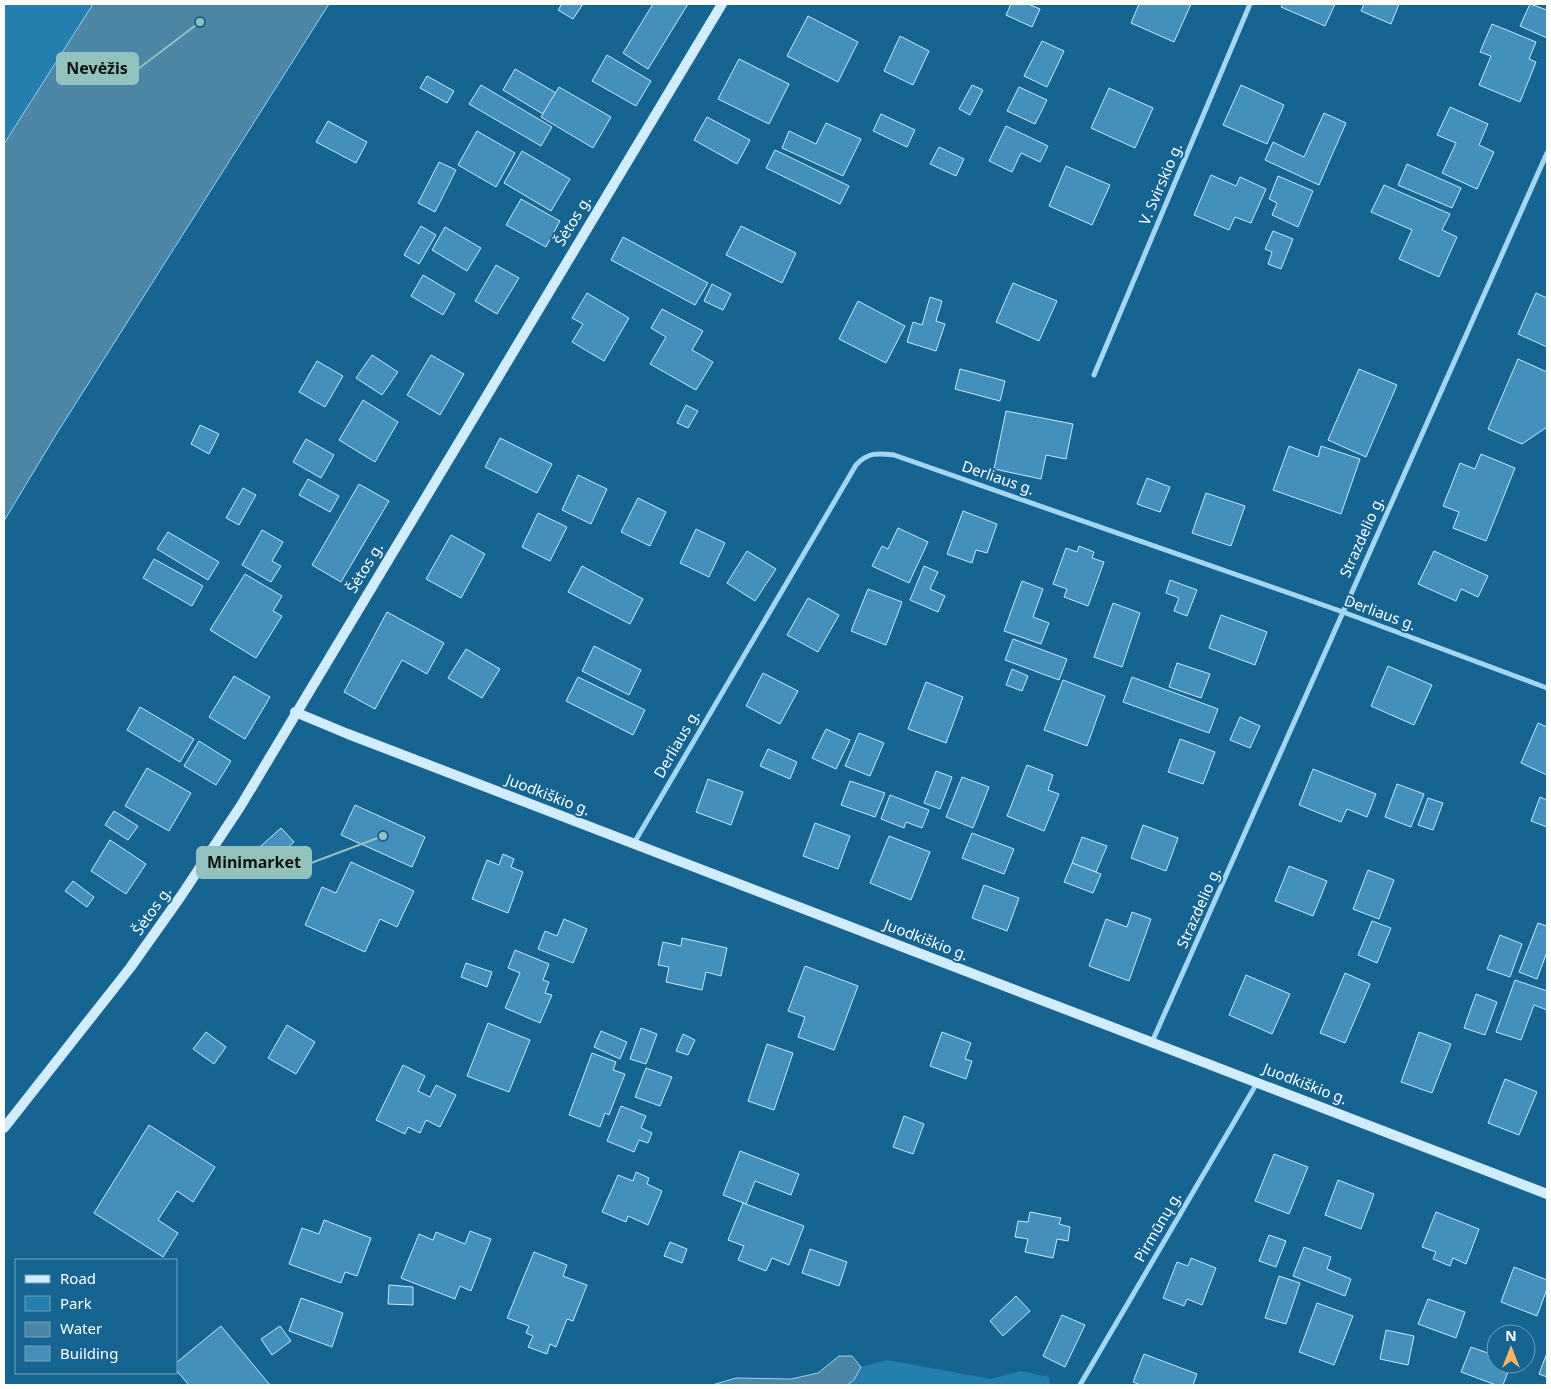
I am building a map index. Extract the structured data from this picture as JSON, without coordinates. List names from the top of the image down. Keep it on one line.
{"streets":{"street":["V. Svirskio g.","Šėtos g.","Derliaus g.","Strazdelio g.","Juodkiškio g.","Pirmūnų g."]},"crossings":[["Šėtos g.","Juodkiškio g."],["Derliaus g.","Strazdelio g."],["Derliaus g.","Juodkiškio g."],["Strazdelio g.","Juodkiškio g."],["Juodkiškio g.","Pirmūnų g."]],"places":["Nevėžis","Minimarket"],"legend":["Road","Park","Water","Building"],"north":"top"}
